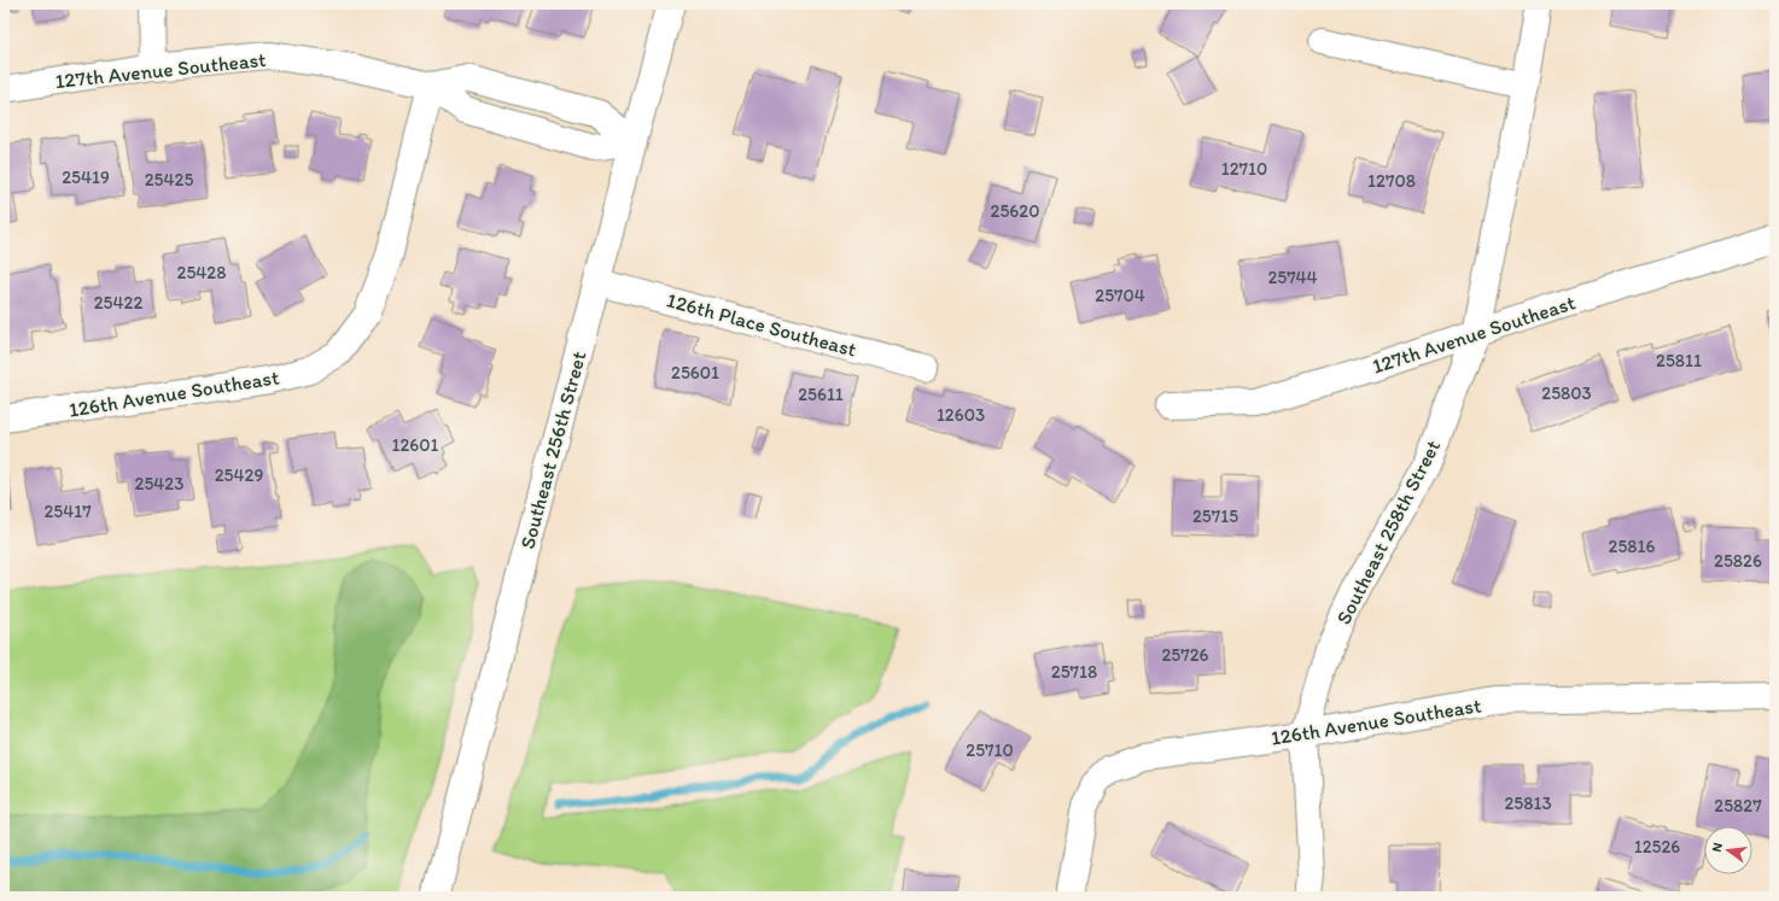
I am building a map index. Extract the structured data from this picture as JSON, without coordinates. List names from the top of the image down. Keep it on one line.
{"streets":{"street":["127th Avenue Southeast","126th Place Southeast","126th Avenue Southeast","Southeast 256th Street","Southeast 258th Street"]},"crossings":[["127th Avenue Southeast","126th Avenue Southeast"],["127th Avenue Southeast","Southeast 256th Street"],["127th Avenue Southeast","Southeast 258th Street"],["126th Place Southeast","Southeast 256th Street"],["126th Avenue Southeast","Southeast 258th Street"]],"house_numbers":["12710","25419","25425","12708","25620","25428","25744","25704","25422","25811","25601","25803","25611","12603","12601","25429","25423","25417","25715","25816","25826","25726","25718","25710","25813","25827","12526"],"north":"left"}
